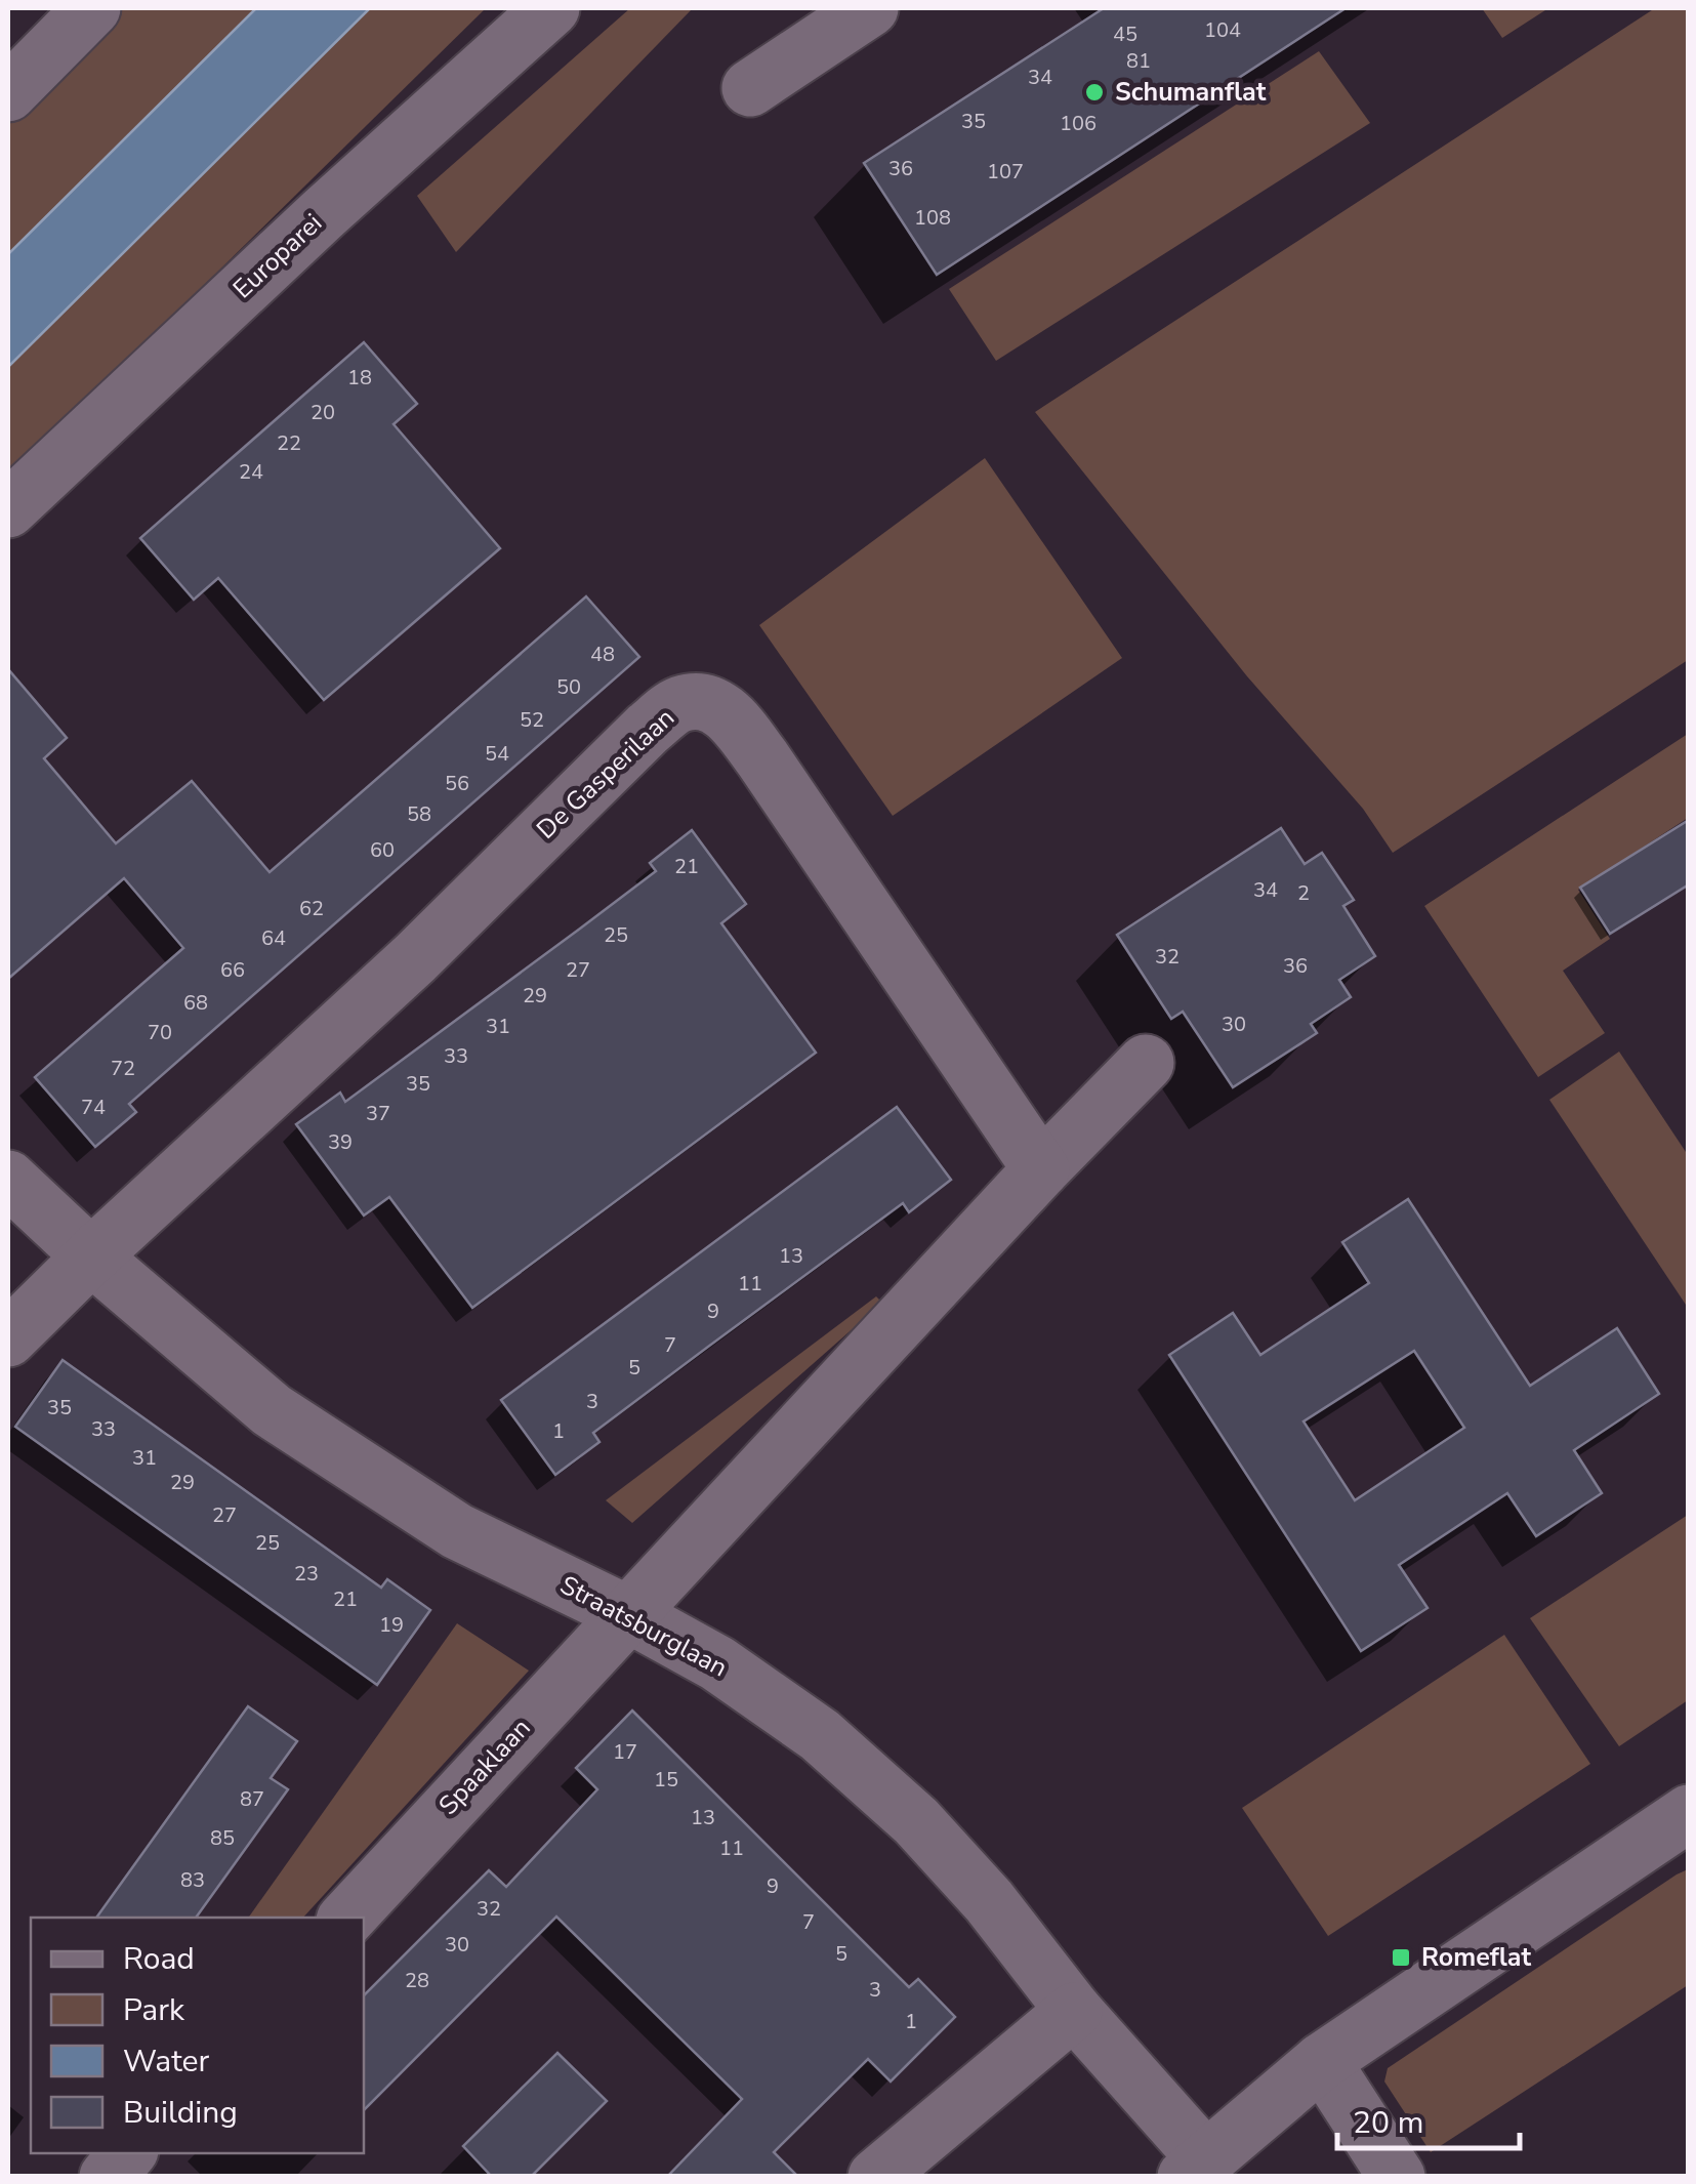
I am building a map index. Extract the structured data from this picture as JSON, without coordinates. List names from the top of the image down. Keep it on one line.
{"streets":{"street":["Europarei","De Gasperilaan","Straatsburglaan","Spaaklaan"]},"crossings":[["De Gasperilaan","Straatsburglaan"],["Straatsburglaan","Spaaklaan"]],"places":{"other":["Schumanflat"],"transit":["Romeflat"]},"house_numbers":["104","45","81","34","35","106","36","107","108","18","20","22","24","48","50","52","54","56","58","60","21","34","2","62","25","64","32","36","66","27","29","68","30","31","70","33","72","35","74","37","39","13","11","9","7","5","3","35","33","1","31","29","27","25","23","21","19","17","15","87","13","85","11","83","9","32","7","30","5","28","3","1"],"legend":["Road","Park","Water","Building"],"scale_bar":"20 m"}
